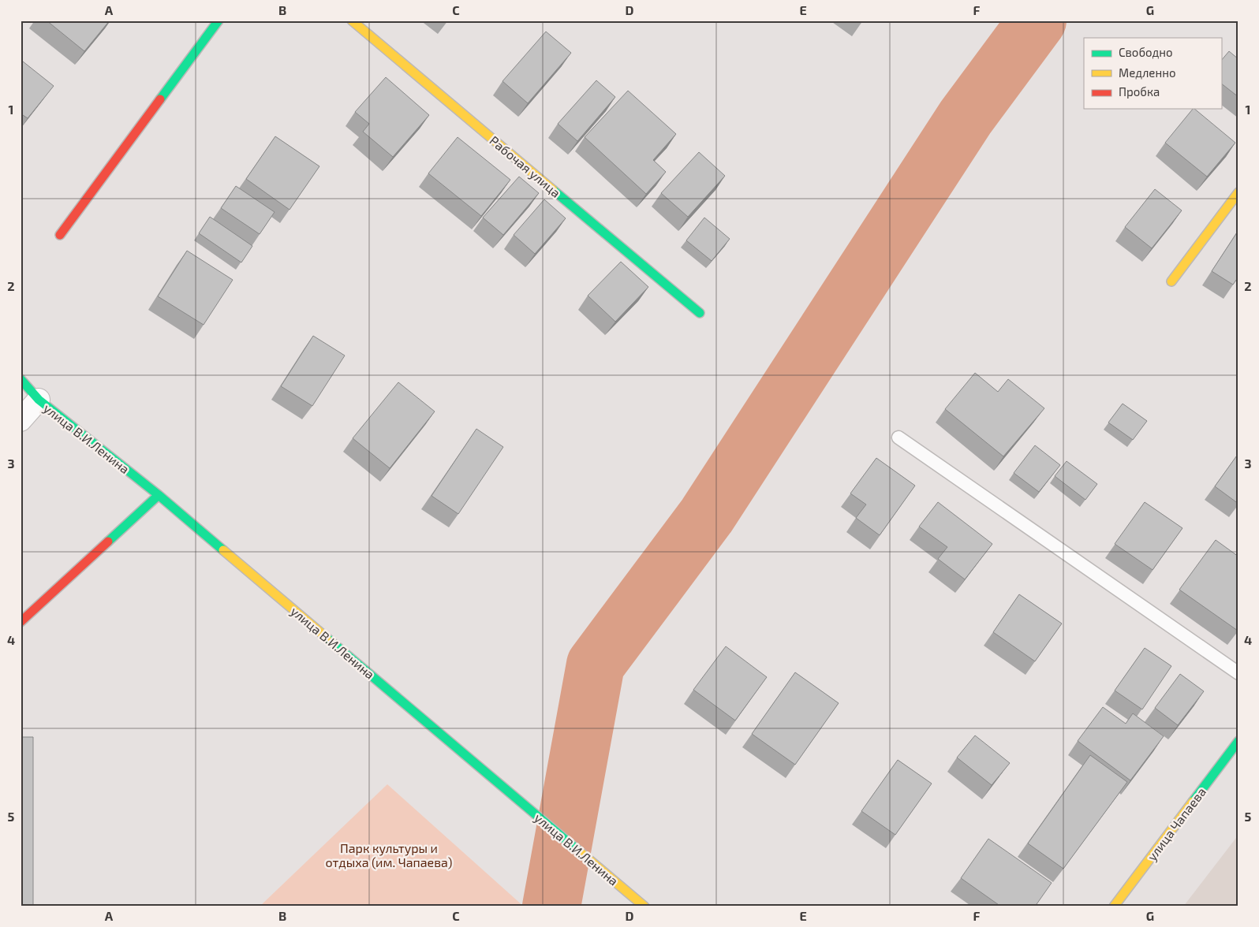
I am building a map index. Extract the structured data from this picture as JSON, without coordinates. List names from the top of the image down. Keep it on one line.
{"streets":{"street":["Рабочая улица","улица В.И.Ленина","улица Чапаева"]},"parks":["Парк культуры и отдыха (им. Чапаева)"],"legend":["Свободно","Медленно","Пробка"],"grid":{"columns":["A","B","C","D","E","F","G"],"rows":["1","2","3","4","5"]}}
